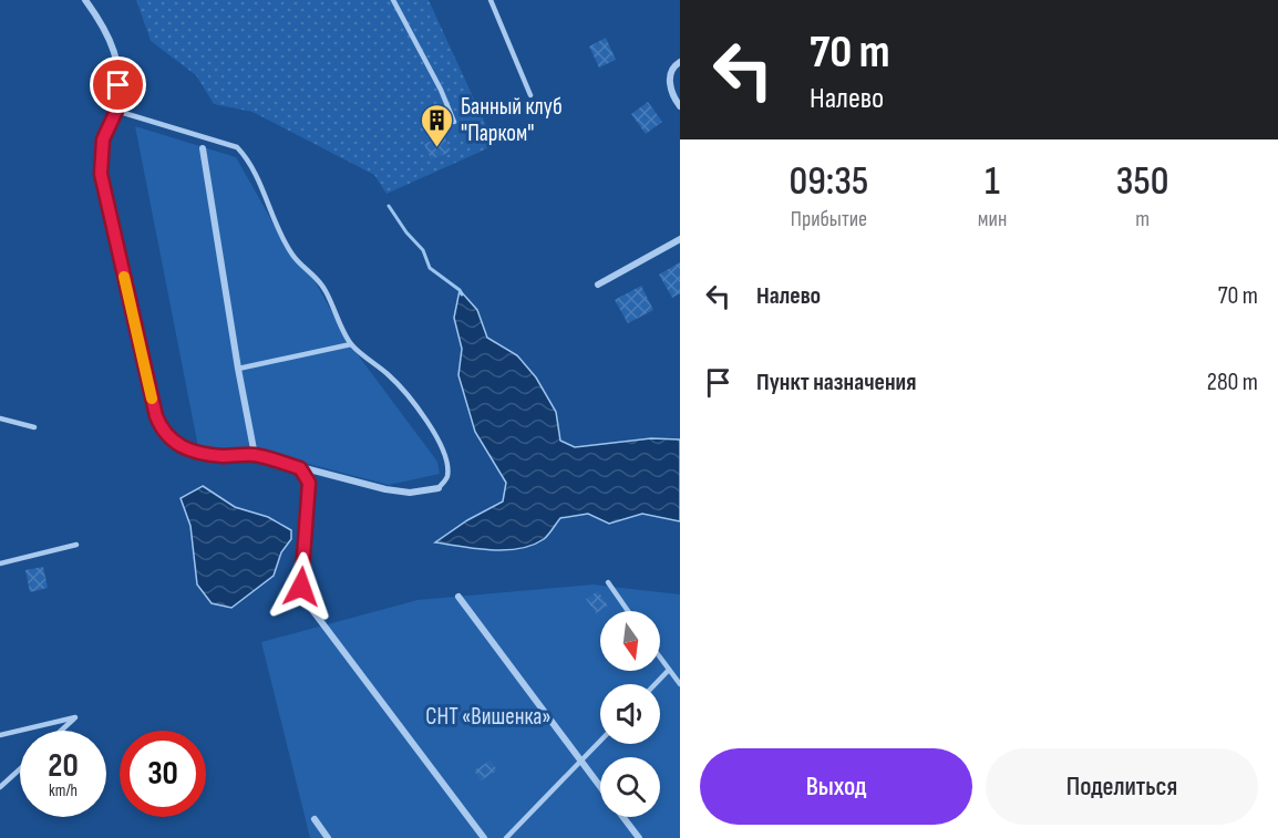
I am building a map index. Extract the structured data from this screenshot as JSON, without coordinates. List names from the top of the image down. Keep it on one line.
{"parks":["СНТ «Вишенка»"],"places":{"building":["Банный клуб \"Парком\""]},"north":"bottom","page":{"turn":["70 m","Налево"],"eta":["09:35","Прибытие","1","мин","350","m"],"list":[{"name":"Налево","value":"70 m"},{"name":"Пункт назначения","value":"280 m"}],"speed":"20 km/h","limit":"30","buttons":["Выход","Поделиться"]}}
